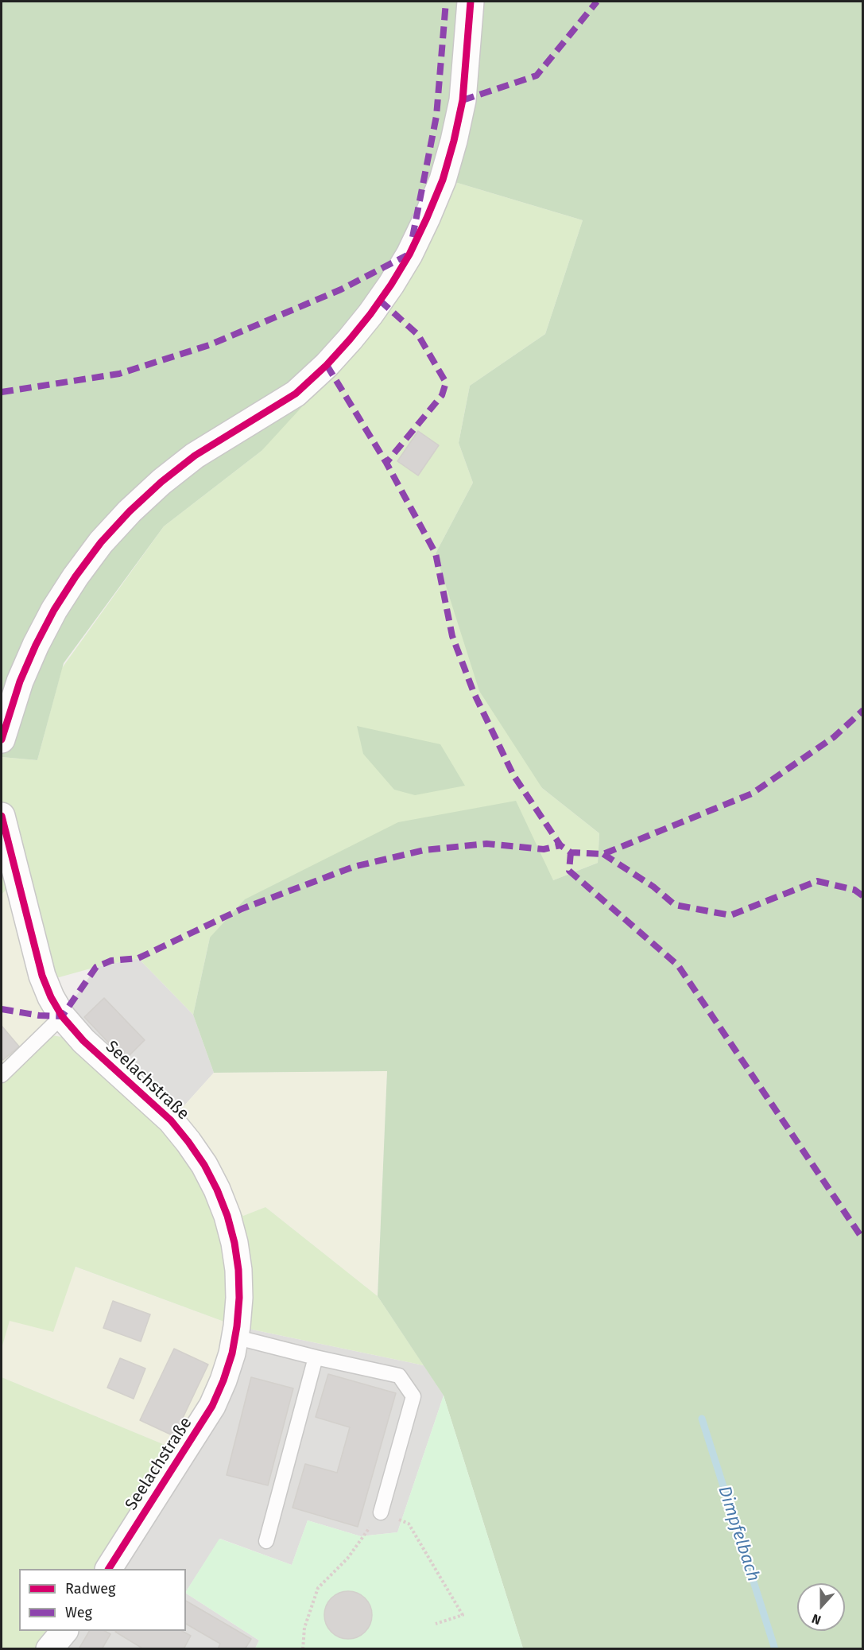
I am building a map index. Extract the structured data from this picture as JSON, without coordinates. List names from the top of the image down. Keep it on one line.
{"streets":{"street":["Seelachstraße"]},"water":["Dimpfelbach"],"legend":["Radweg","Weg"],"north":"bottom"}
